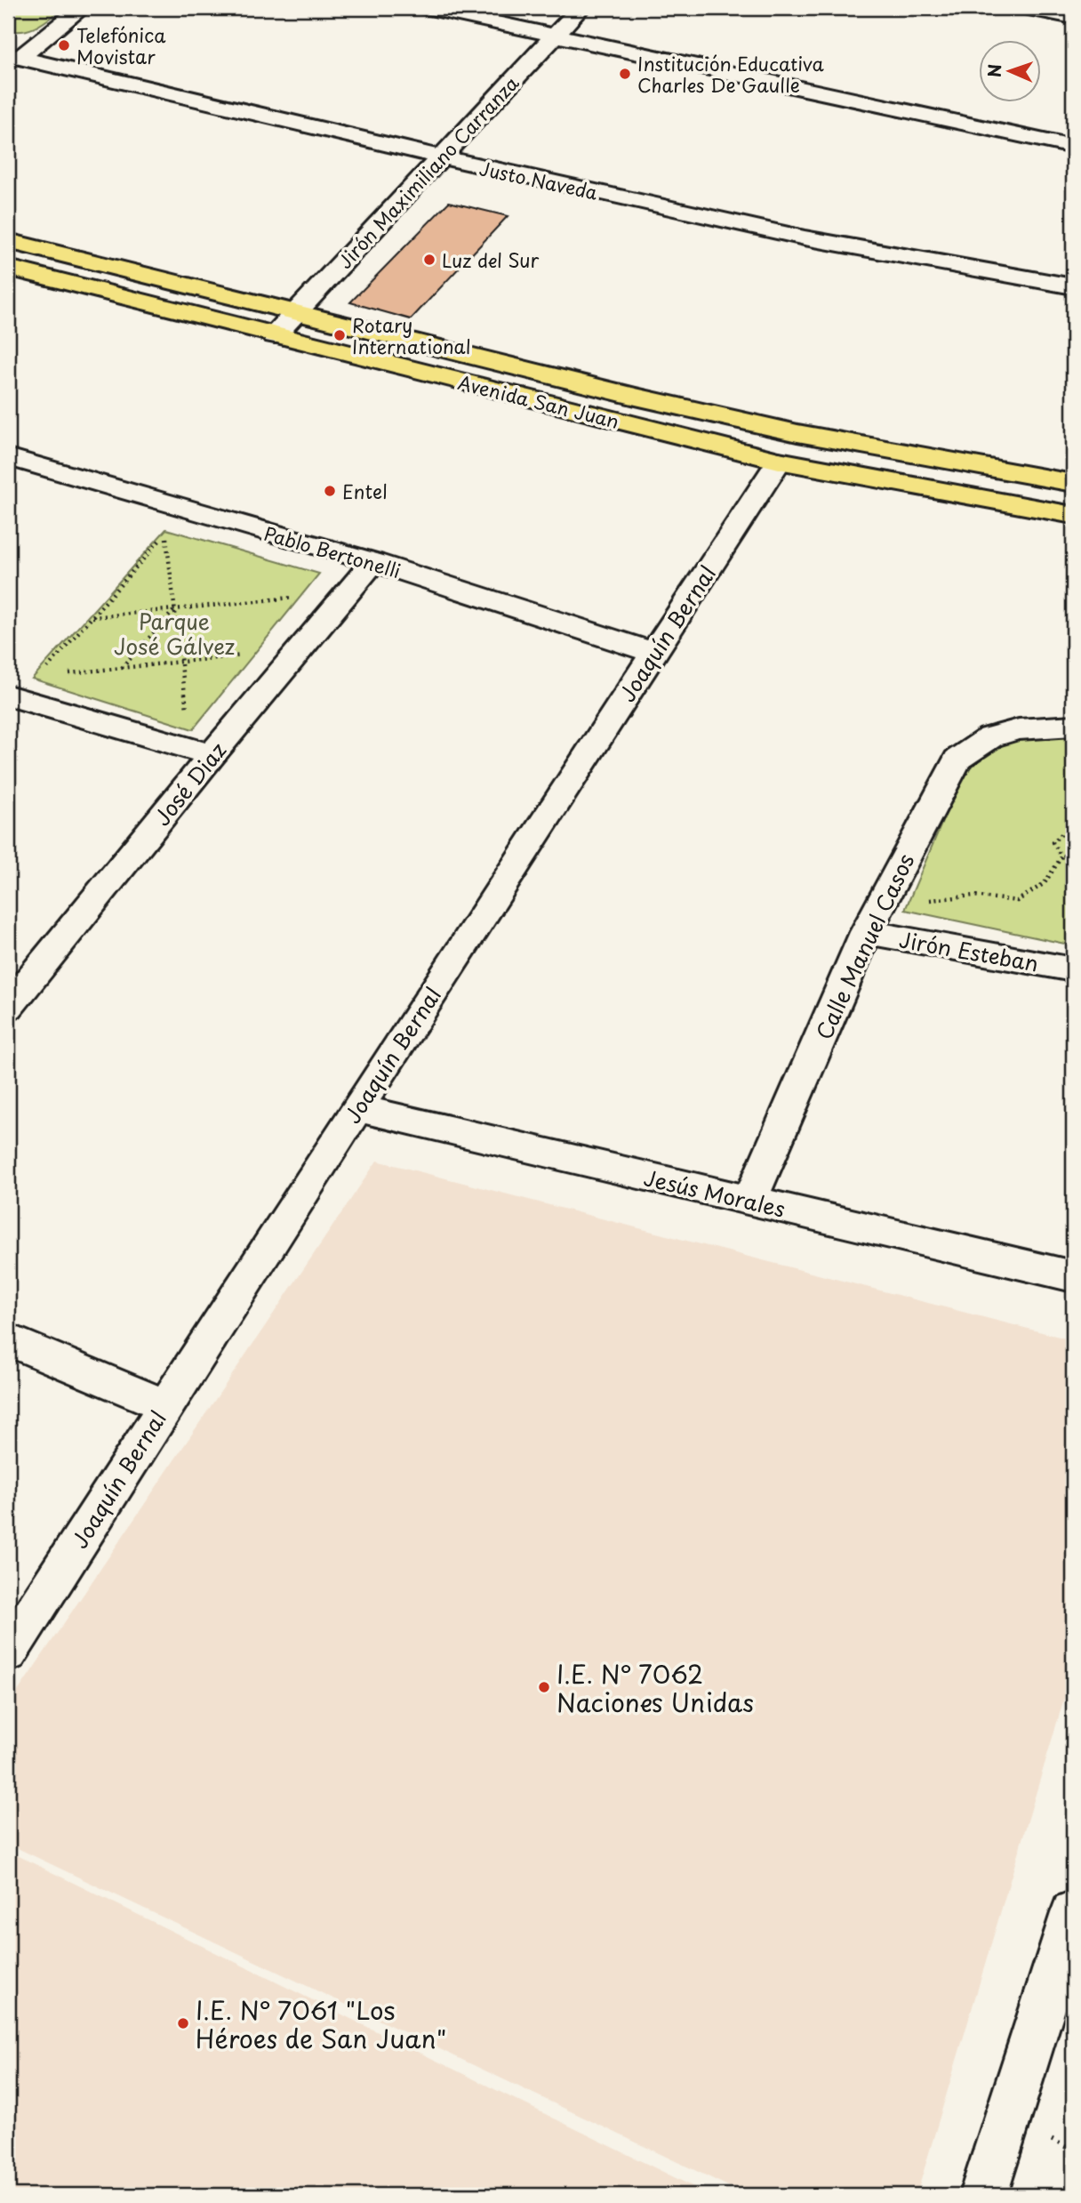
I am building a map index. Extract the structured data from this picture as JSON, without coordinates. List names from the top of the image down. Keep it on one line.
{"streets":{"main road":["Avenida San Juan"],"street":["Jirón Maximiliano Carranza","Justo Naveda","Pablo Bertonelli","Joaquín Bernal","José Diaz","Calle Manuel Casos","Jirón Esteban","Jesús Morales"]},"crossings":[["Jirón Maximiliano Carranza","Justo Naveda"],["Jirón Maximiliano Carranza","Avenida San Juan"],["Avenida San Juan","Joaquín Bernal"],["Pablo Bertonelli","Joaquín Bernal"],["Pablo Bertonelli","José Diaz"],["Joaquín Bernal","Jesús Morales"],["Calle Manuel Casos","Jirón Esteban"],["Calle Manuel Casos","Jesús Morales"]],"parks":["Parque José Gálvez"],"places":["Telefónica Movistar","Institución Educativa Charles De Gaulle","Luz del Sur","Rotary International","Entel","I.E. N° 7062 Naciones Unidas","I.E. N° 7061 \"Los Héroes de San Juan\""],"north":"left"}
